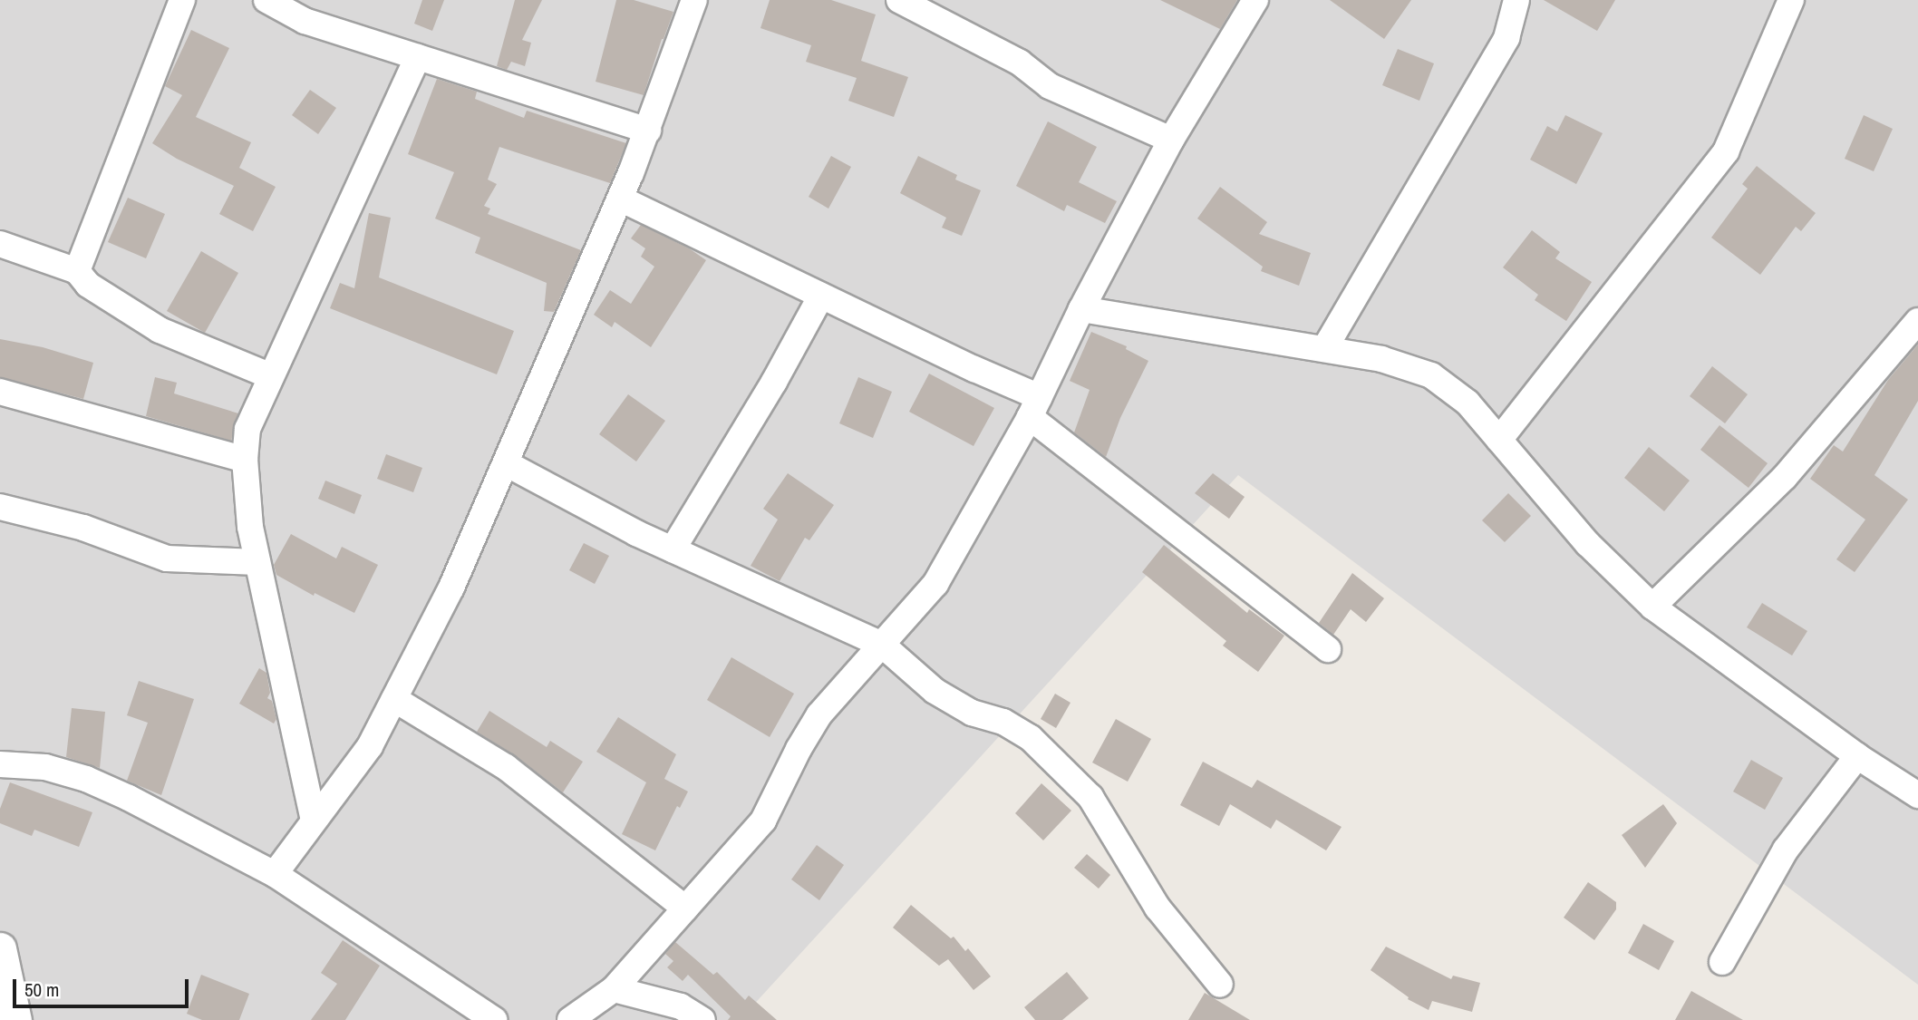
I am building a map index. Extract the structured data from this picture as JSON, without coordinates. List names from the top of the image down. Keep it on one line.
{"scale_bar":"50 m"}
